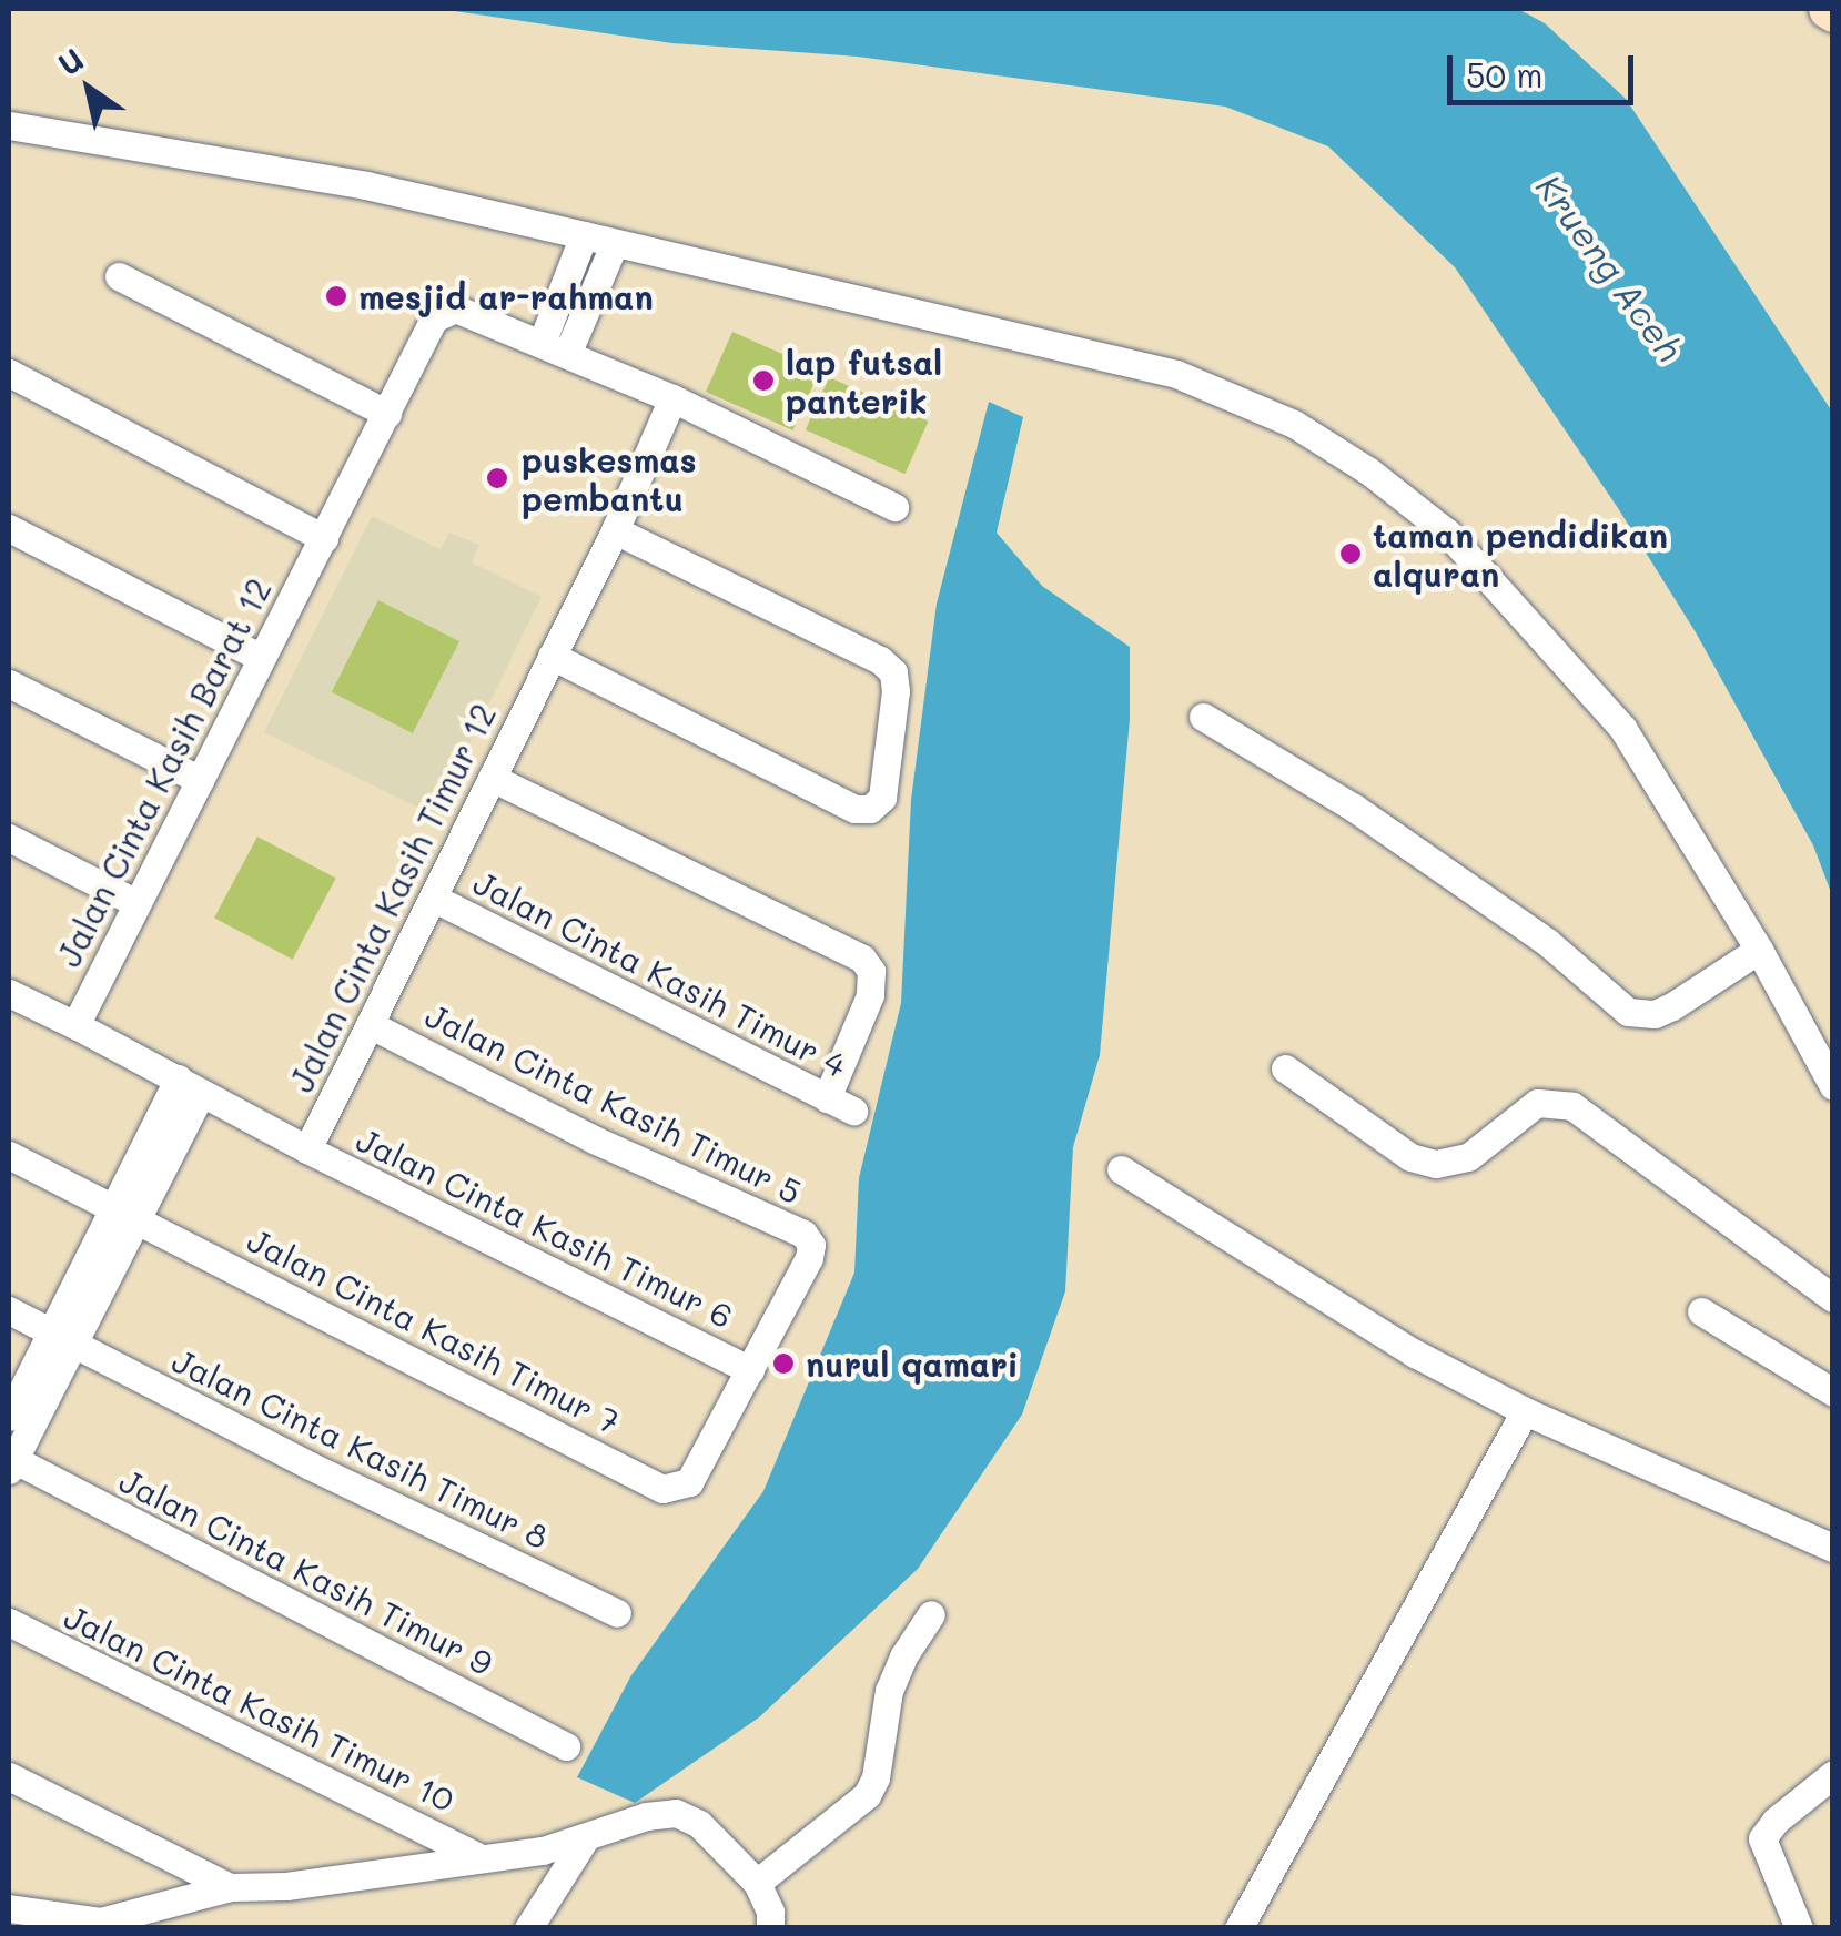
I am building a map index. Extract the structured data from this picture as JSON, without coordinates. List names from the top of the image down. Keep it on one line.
{"streets":{"street":["Jalan Cinta Kasih Barat 12","Jalan Cinta Kasih Timur 12","Jalan Cinta Kasih Timur 4","Jalan Cinta Kasih Timur 5","Jalan Cinta Kasih Timur 6","Jalan Cinta Kasih Timur 7","Jalan Cinta Kasih Timur 8","Jalan Cinta Kasih Timur 9","Jalan Cinta Kasih Timur 10"]},"crossings":[["Jalan Cinta Kasih Timur 12","Jalan Cinta Kasih Timur 4"],["Jalan Cinta Kasih Timur 12","Jalan Cinta Kasih Timur 5"],["Jalan Cinta Kasih Timur 12","Jalan Cinta Kasih Timur 6"],["Jalan Cinta Kasih Timur 5","Jalan Cinta Kasih Timur 6"],["Jalan Cinta Kasih Timur 5","Jalan Cinta Kasih Timur 7"],["Jalan Cinta Kasih Timur 6","Jalan Cinta Kasih Timur 7"]],"water":["Krueng Aceh"],"places":["mesjid ar-rahman","lap futsal panterik","puskesmas pembantu","taman pendidikan alquran","nurul qamari"],"scale_bar":"50 m","north":"top left"}
